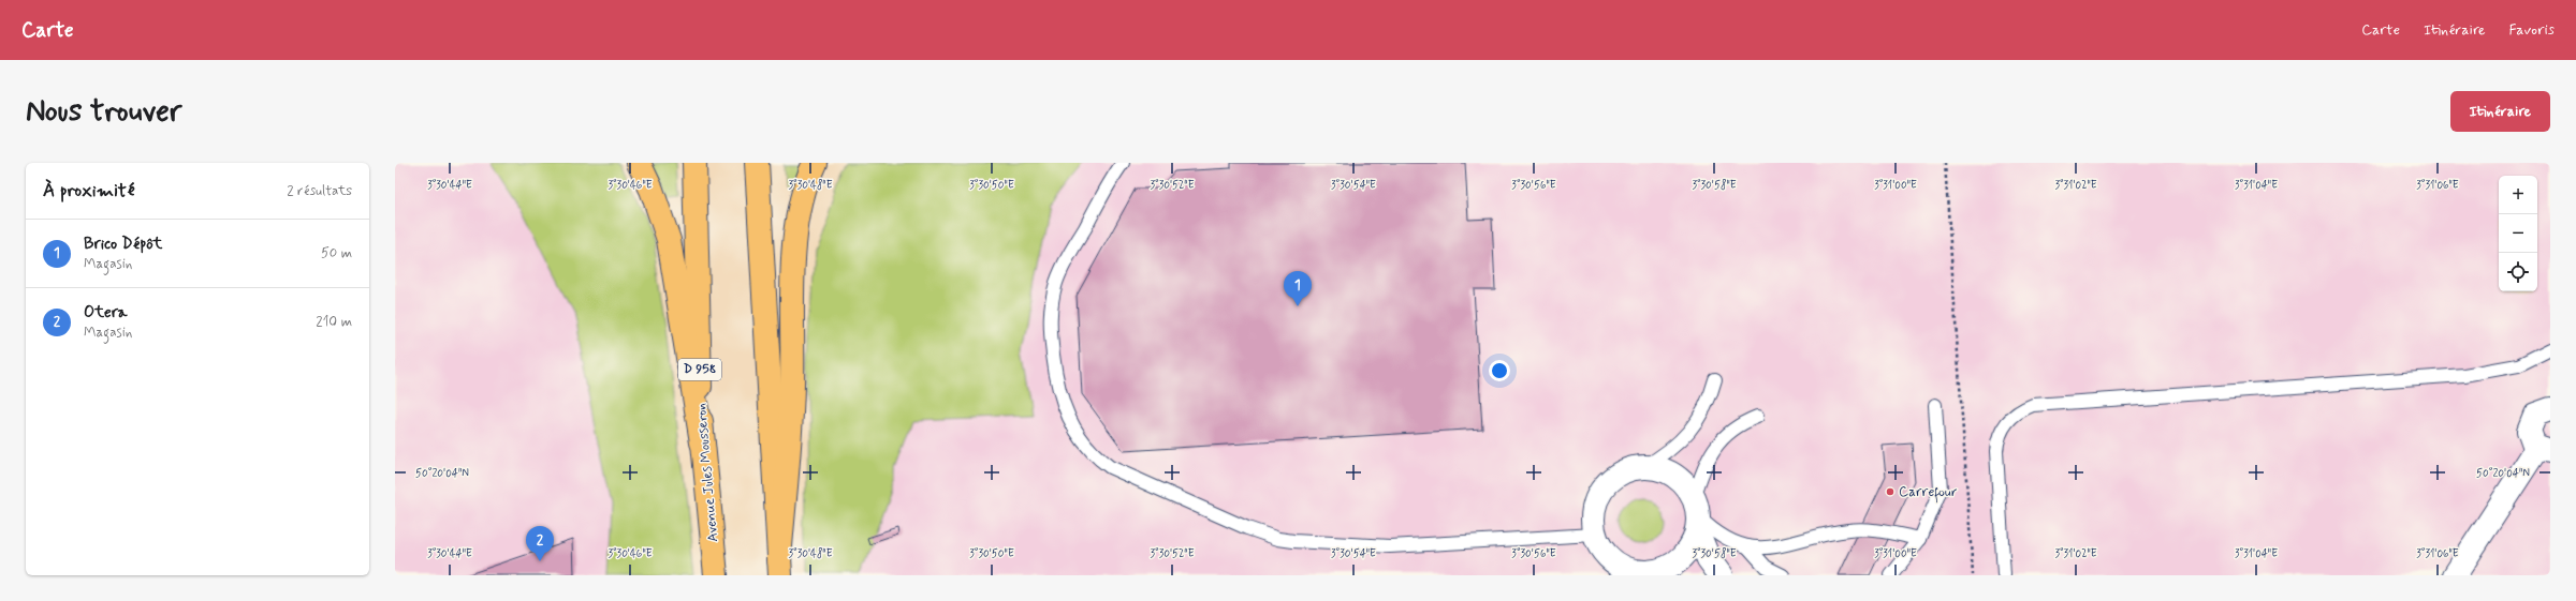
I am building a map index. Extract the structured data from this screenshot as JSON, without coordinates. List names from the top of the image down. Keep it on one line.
{"streets":{"main road":["D 958","Avenue Jules Mousseron"]},"places":["Carrefour"],"page":{"header":"Carte","nav":["Carte","Itinéraire","Favoris"],"buttons":"Itinéraire","title":"Nous trouver","heading":["À proximité","2 résultats"],"map_buttons":["+","−"],"list":[{"mark":"1","name":"Brico Dépôt","note":"Magasin","value":"50 m"},{"mark":"2","name":"Otera","note":"Magasin","value":"210 m"}],"pins":["1","2"]},"coordinates":["3°30'44\"E","3°30'46\"E","3°30'48\"E","3°30'50\"E","3°30'52\"E","3°30'54\"E","3°30'56\"E","3°30'58\"E","3°31'00\"E","3°31'02\"E","3°31'04\"E","3°31'06\"E","50°20'04\"N"]}
